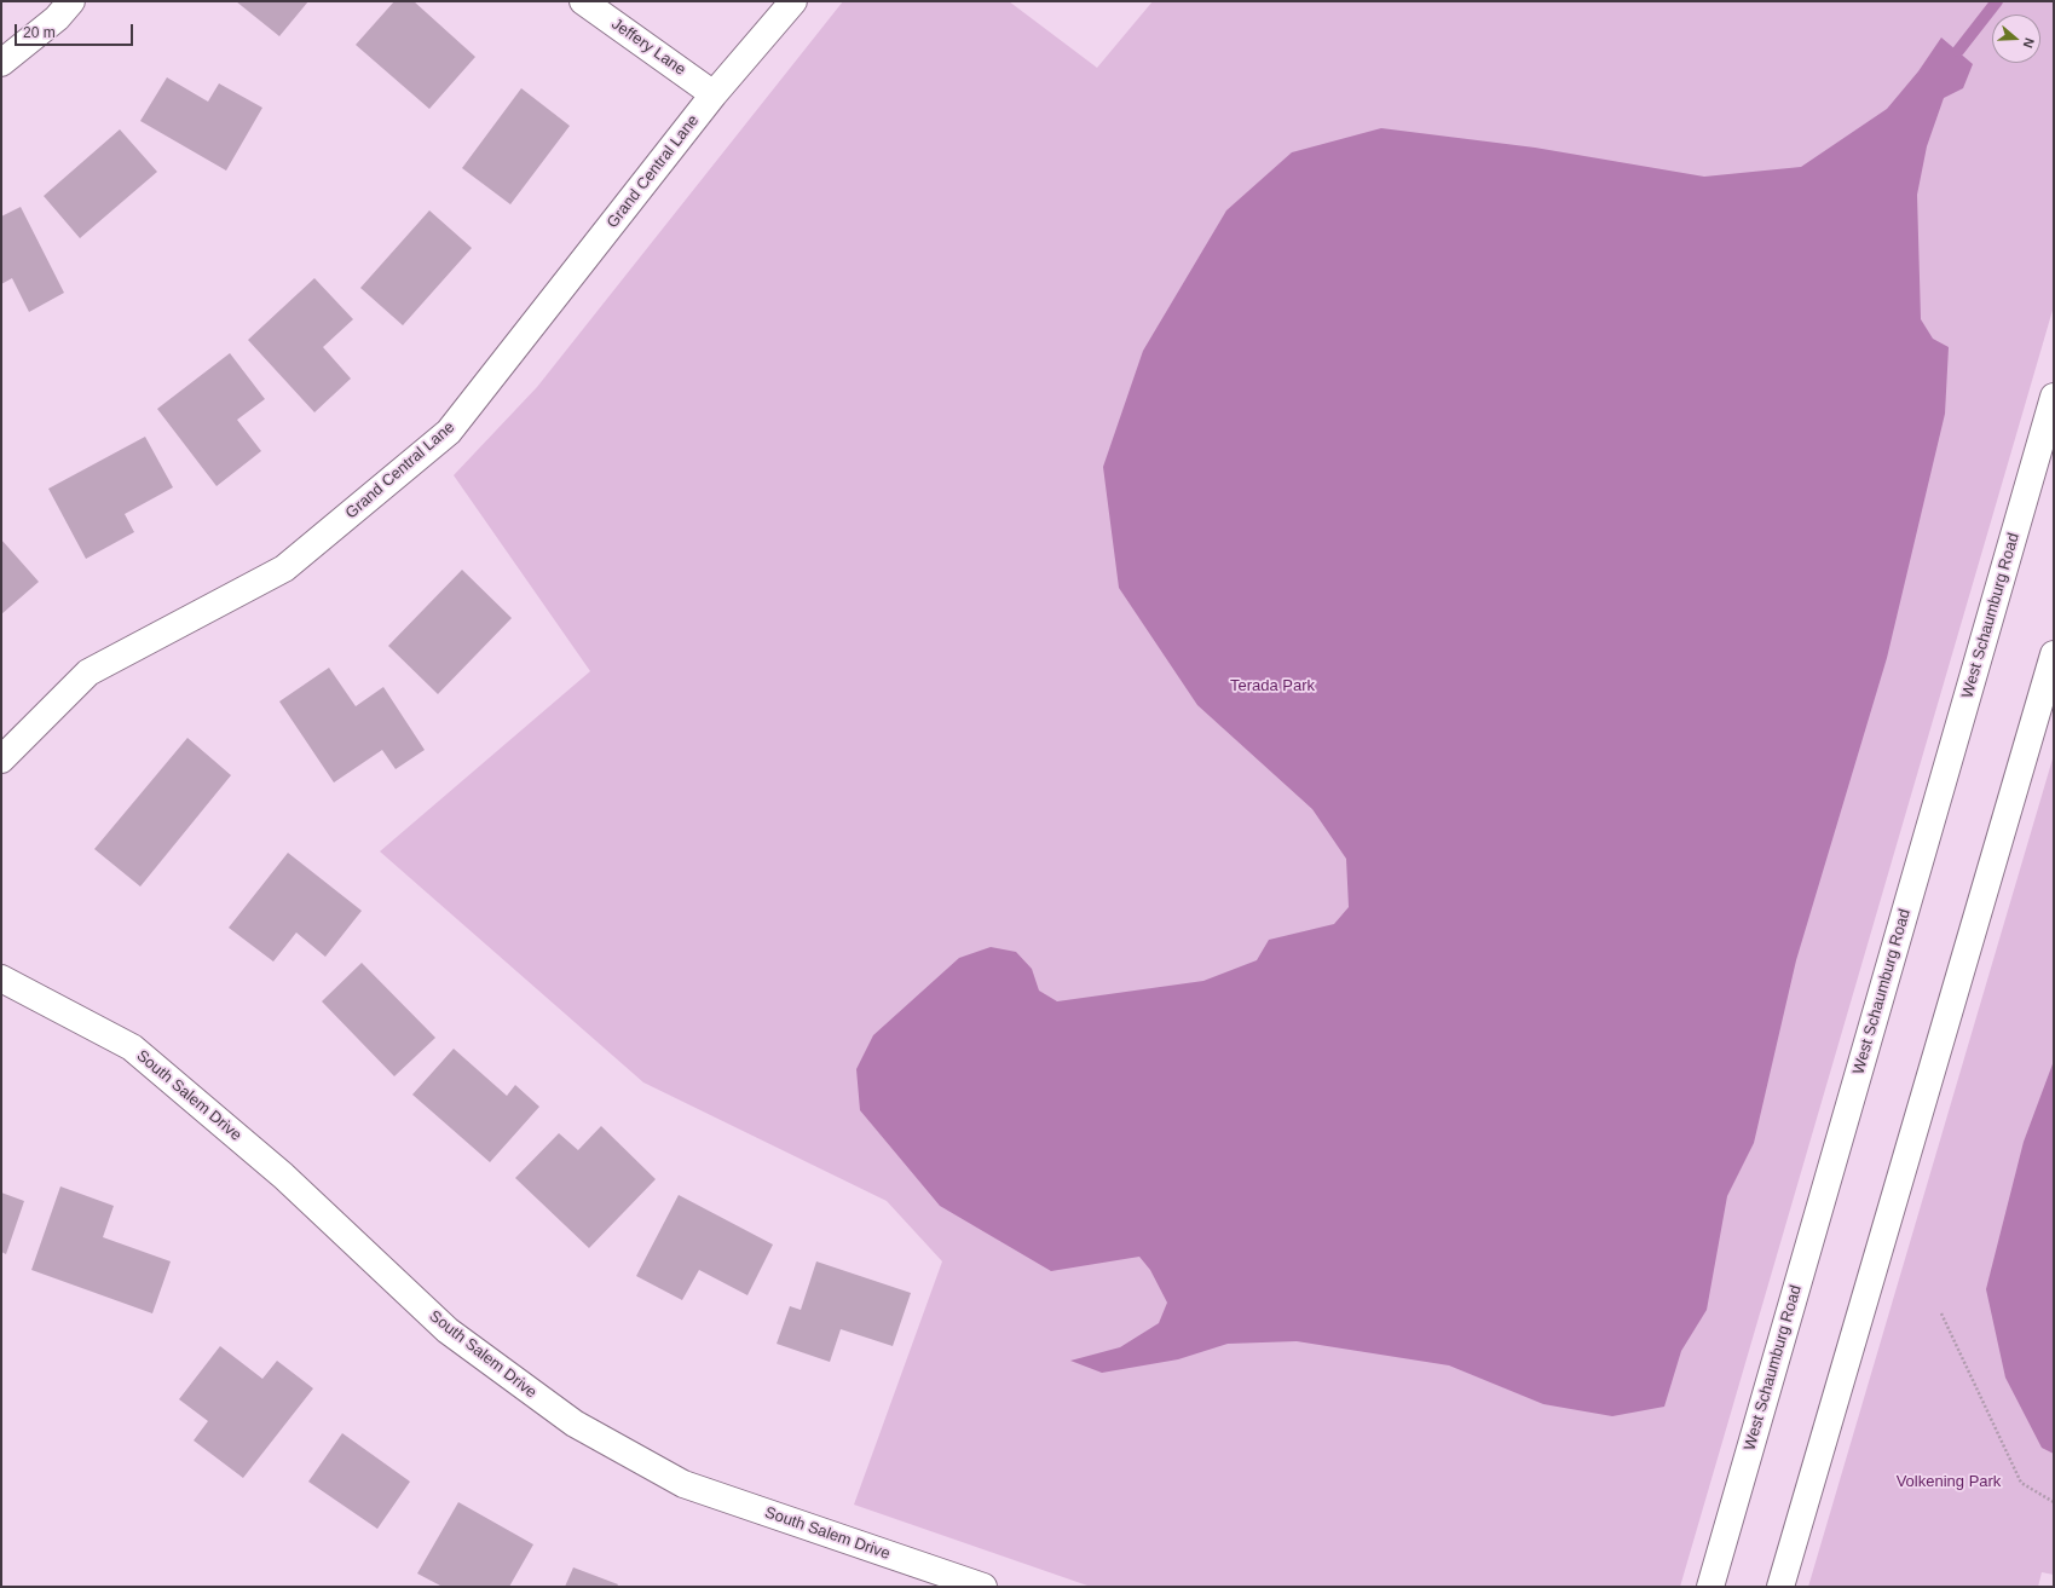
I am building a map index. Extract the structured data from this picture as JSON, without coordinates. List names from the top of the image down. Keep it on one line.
{"streets":{"street":["Jeffery Lane","Grand Central Lane","West Schaumburg Road","South Salem Drive"]},"crossings":[["Jeffery Lane","Grand Central Lane"]],"parks":["Terada Park","Volkening Park"],"scale_bar":"20 m","north":"right"}
